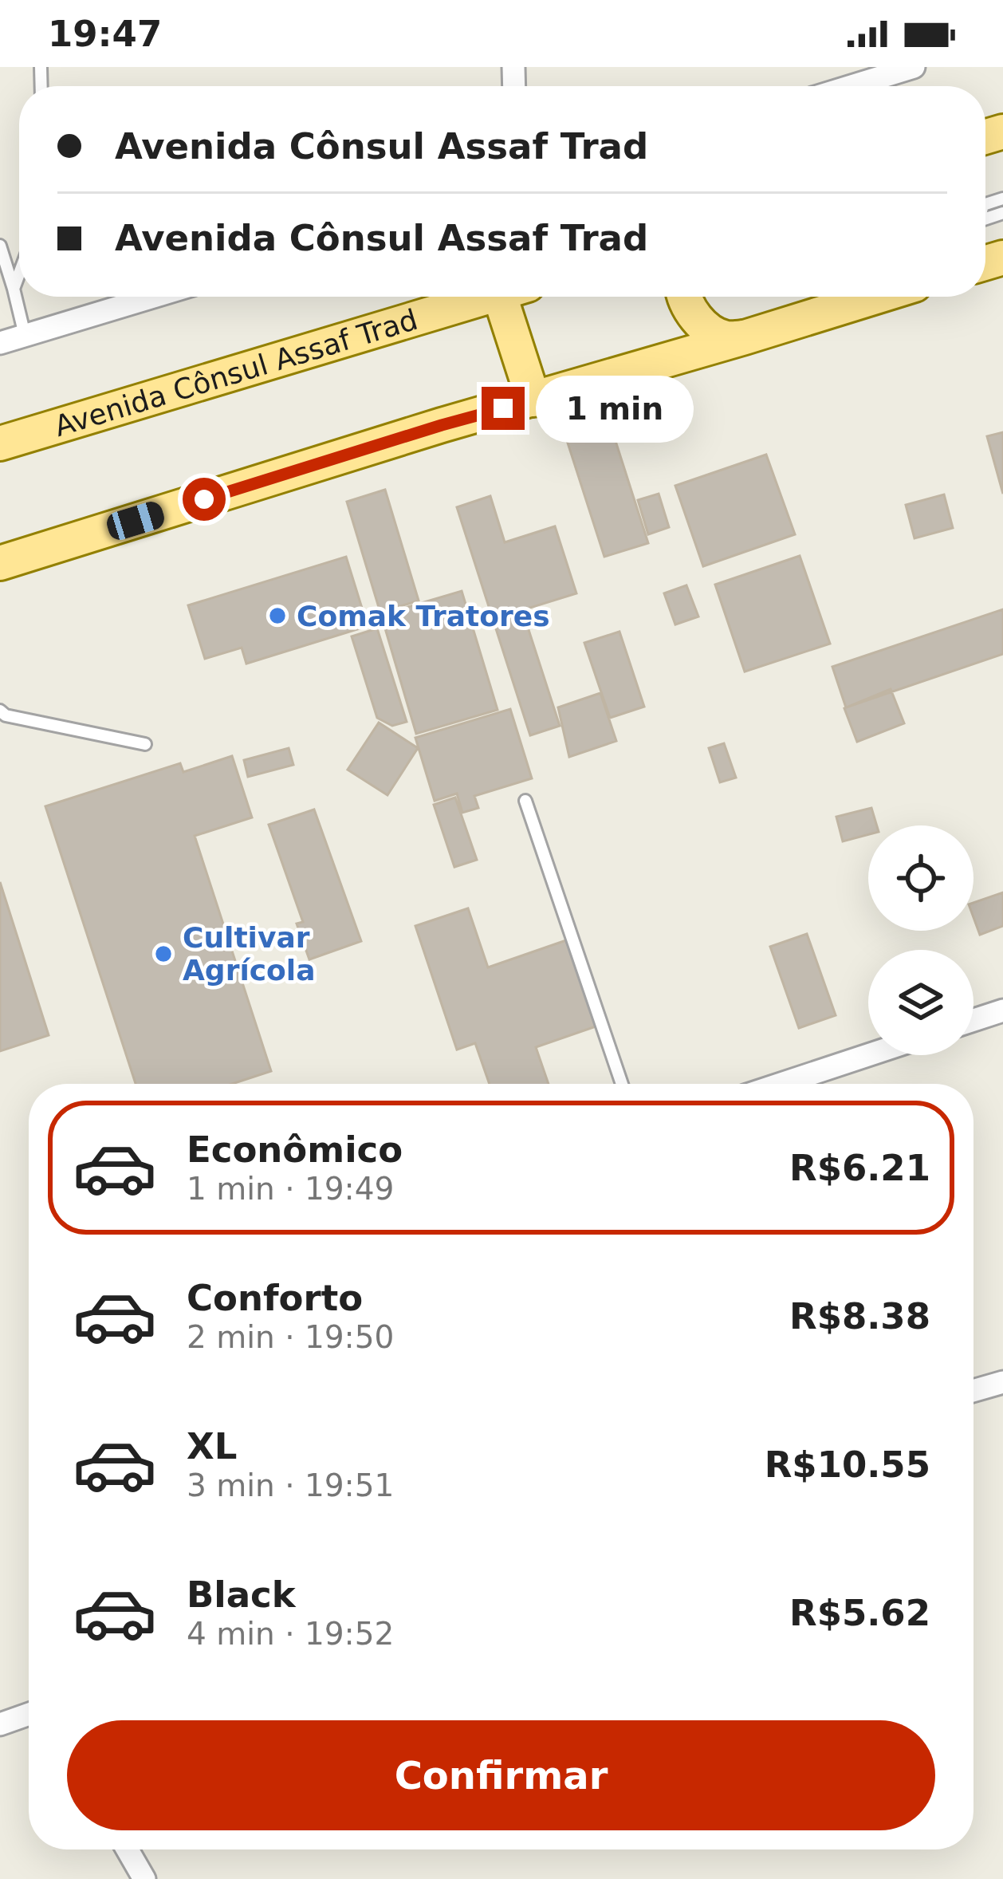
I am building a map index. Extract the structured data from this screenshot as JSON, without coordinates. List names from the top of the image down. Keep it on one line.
{"streets":{"main road":["Avenida Cônsul Assaf Trad"]},"places":["Comak Tratores","Cultivar Agrícola"],"page":{"status":"19:47","banner":["Avenida Cônsul Assaf Trad","Avenida Cônsul Assaf Trad"],"bubble":"1 min","list":[{"name":"Econômico","note":"1 min · 19:49","value":"R$6.21"},{"name":"Conforto","note":"2 min · 19:50","value":"R$8.38"},{"name":"XL","note":"3 min · 19:51","value":"R$10.55"},{"name":"Black","note":"4 min · 19:52","value":"R$5.62"}],"buttons":"Confirmar"}}
